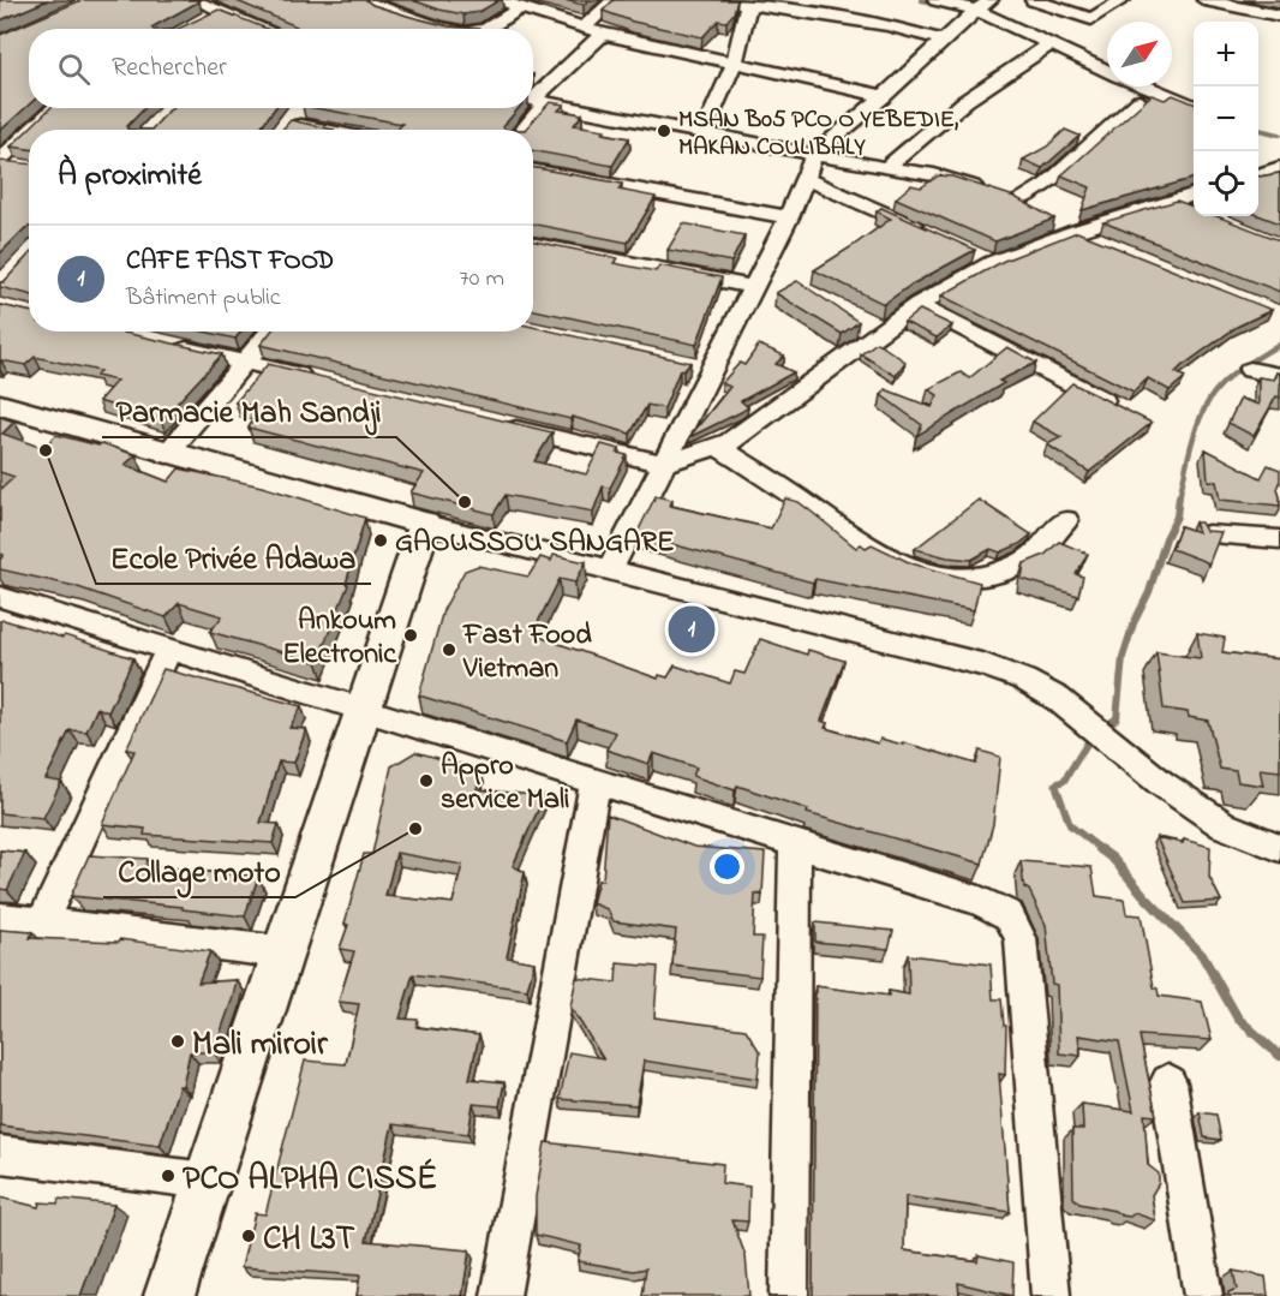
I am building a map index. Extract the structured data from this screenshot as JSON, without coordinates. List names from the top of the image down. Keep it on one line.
{"places":["MSAN B05 PCO O YEBEDIE, MAKAN COULIBALY","Ecole Privée Adawa","Parmacie Mah Sandji","GAOUSSOU SANGARE","Ankoum Electronic","Fast Food Vietman","Appro service Mali","Collage moto","Mali miroir","PCO ALPHA CISSÉ","CH L3T"],"north":"top right","page":{"map_buttons":["+","−"],"search":"Rechercher","heading":"À proximité","list":[{"mark":"1","name":"CAFE FAST FOOD","note":"Bâtiment public","value":"70 m"}],"pins":"1"}}
